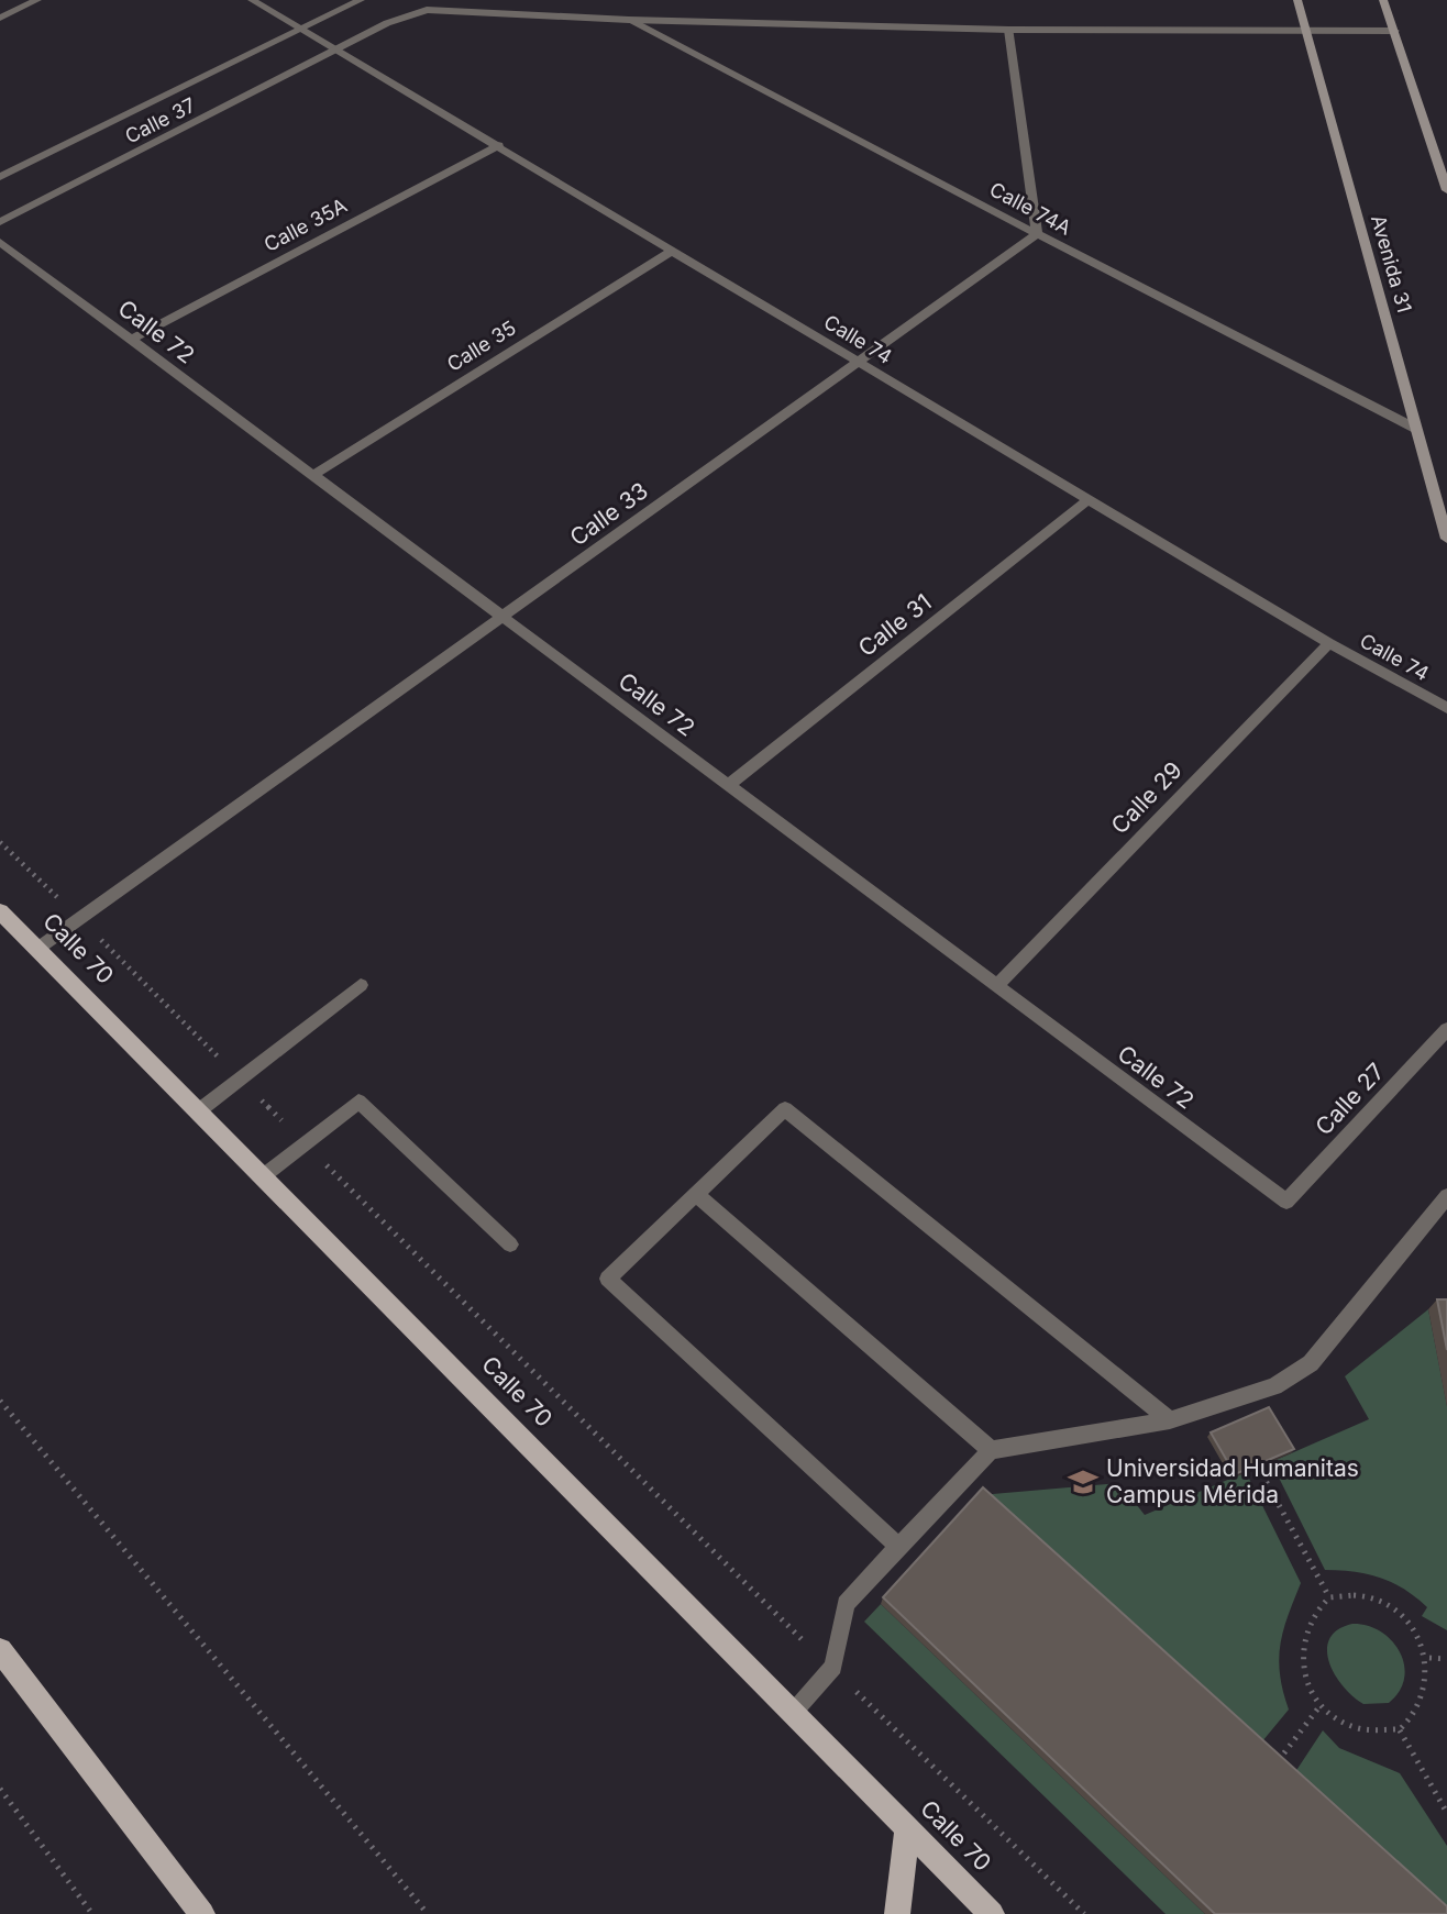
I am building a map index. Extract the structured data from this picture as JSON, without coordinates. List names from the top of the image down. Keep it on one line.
{"streets":{"main road":["Avenida 31","Calle 70"],"street":["Calle 37","Calle 74A","Calle 35A","Calle 72","Calle 74","Calle 35","Calle 33","Calle 31","Calle 29","Calle 27"]},"crossings":[["Calle 37","Calle 74A"],["Calle 37","Calle 74"],["Calle 74A","Avenida 31"],["Calle 74A","Calle 74"],["Calle 74A","Calle 33"],["Calle 35A","Calle 72"],["Calle 35A","Calle 74"],["Calle 72","Calle 35"],["Calle 72","Calle 33"],["Calle 72","Calle 31"],["Calle 72","Calle 29"],["Calle 72","Calle 27"],["Calle 74","Calle 35"],["Calle 74","Calle 33"],["Calle 74","Calle 31"],["Calle 74","Calle 29"],["Calle 33","Calle 70"]],"places":{"school or university":["Universidad Humanitas Campus Mérida"]}}
